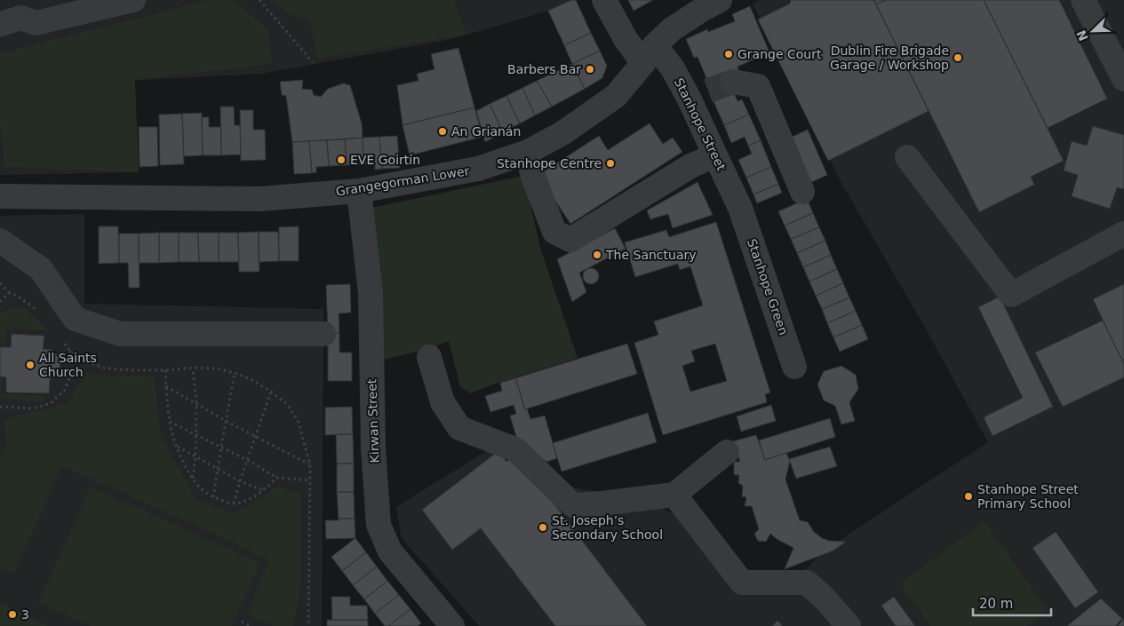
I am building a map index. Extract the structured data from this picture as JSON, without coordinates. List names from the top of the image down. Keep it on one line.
{"streets":{"street":["Stanhope Street","Grangegorman Lower","Stanhope Green","Kirwan Street"]},"crossings":[["Stanhope Street","Grangegorman Lower"],["Stanhope Street","Stanhope Green"],["Grangegorman Lower","Kirwan Street"]],"places":["Grange Court","Dublin Fire Brigade Garage / Workshop","Barbers Bar","An Grianán","EVE Goirtín","Stanhope Centre","The Sanctuary","All Saints Church","Stanhope Street Primary School","St. Joseph’s Secondary School","3"],"scale_bar":"20 m","north":"bottom left"}
